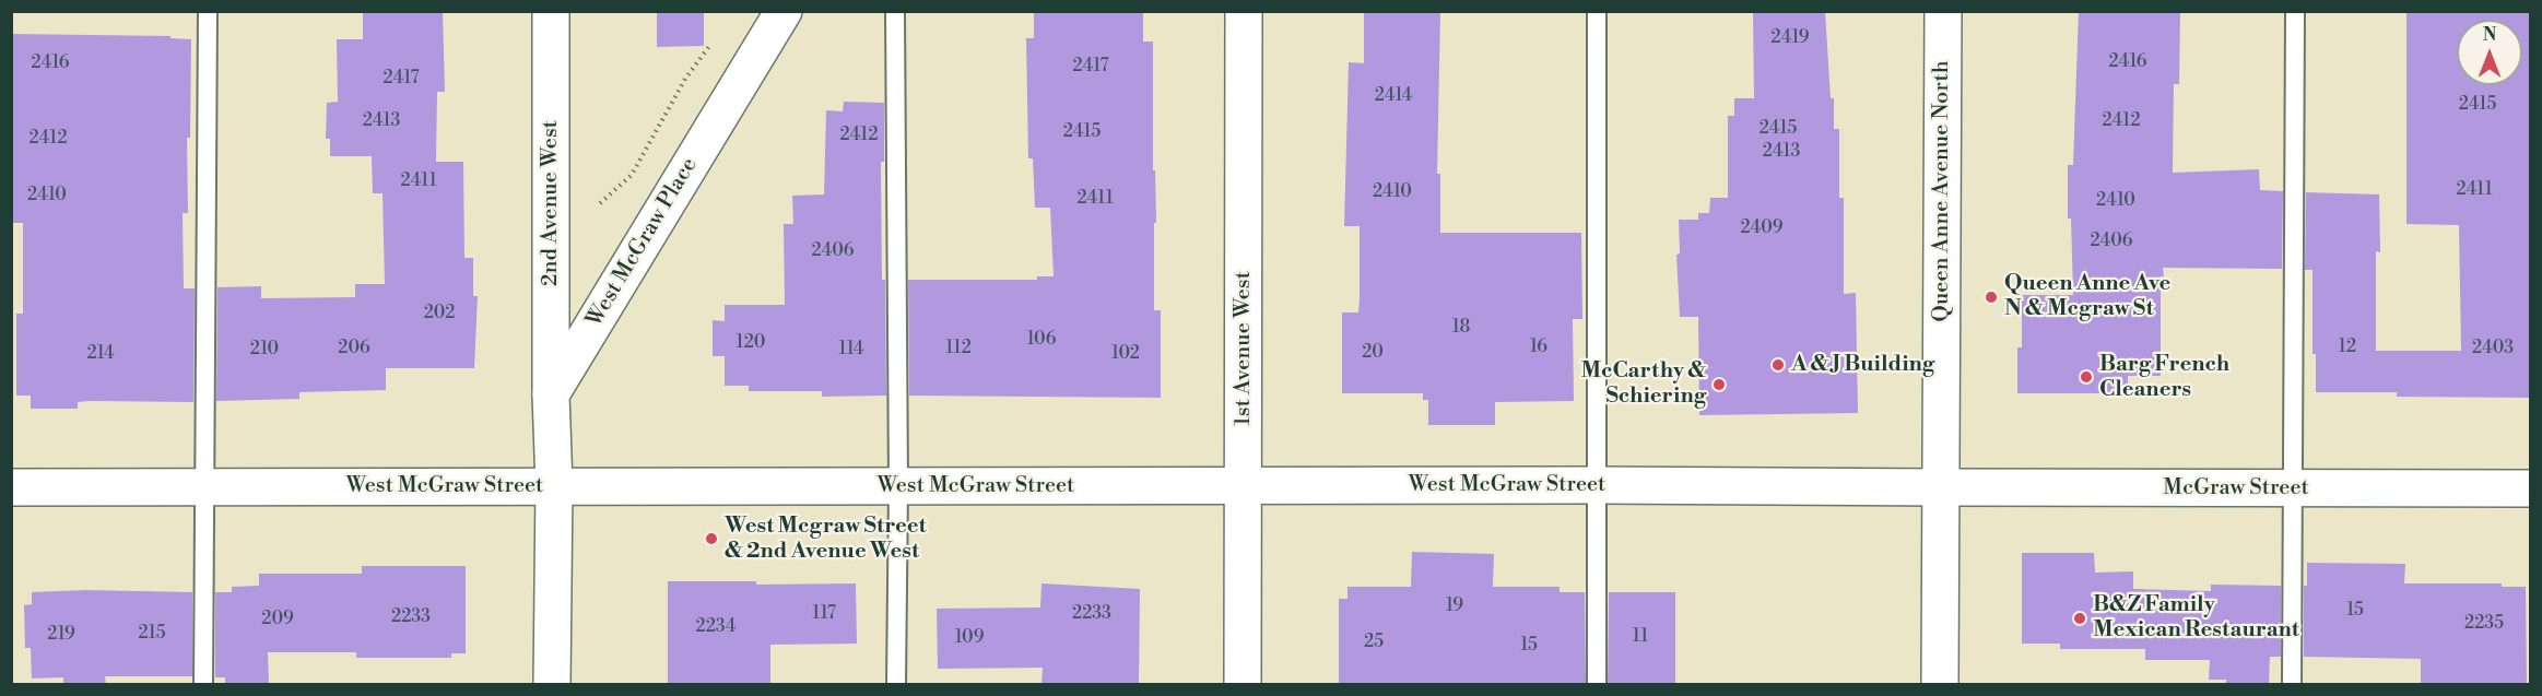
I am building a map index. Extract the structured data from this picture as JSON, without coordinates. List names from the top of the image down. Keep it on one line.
{"streets":{"street":["Queen Anne Avenue North","2nd Avenue West","West McGraw Place","1st Avenue West","West McGraw Street","McGraw Street"]},"crossings":[["Queen Anne Avenue North","West McGraw Street"],["Queen Anne Avenue North","McGraw Street"],["2nd Avenue West","West McGraw Place"],["1st Avenue West","West McGraw Street"],["West McGraw Street","McGraw Street"]],"places":["Queen Anne Ave N & Mcgraw St","A & J Building","Barg French Cleaners","McCarthy & Schiering","West Mcgraw Street & 2nd Avenue West","B&Z Family Mexican Restaurant"],"house_numbers":["2419","2416","2416","2417","2417","2414","2415","2413","2412","2415","2415","2412","2412","2413","2411","2411","2410","2410","2411","2410","2409","2406","2406","202","18","106","120","16","12","206","112","2403","210","114","20","214","102","19","15","117","2233","2233","209","2235","2234","215","219","11","109","25","15"],"north":"top"}
